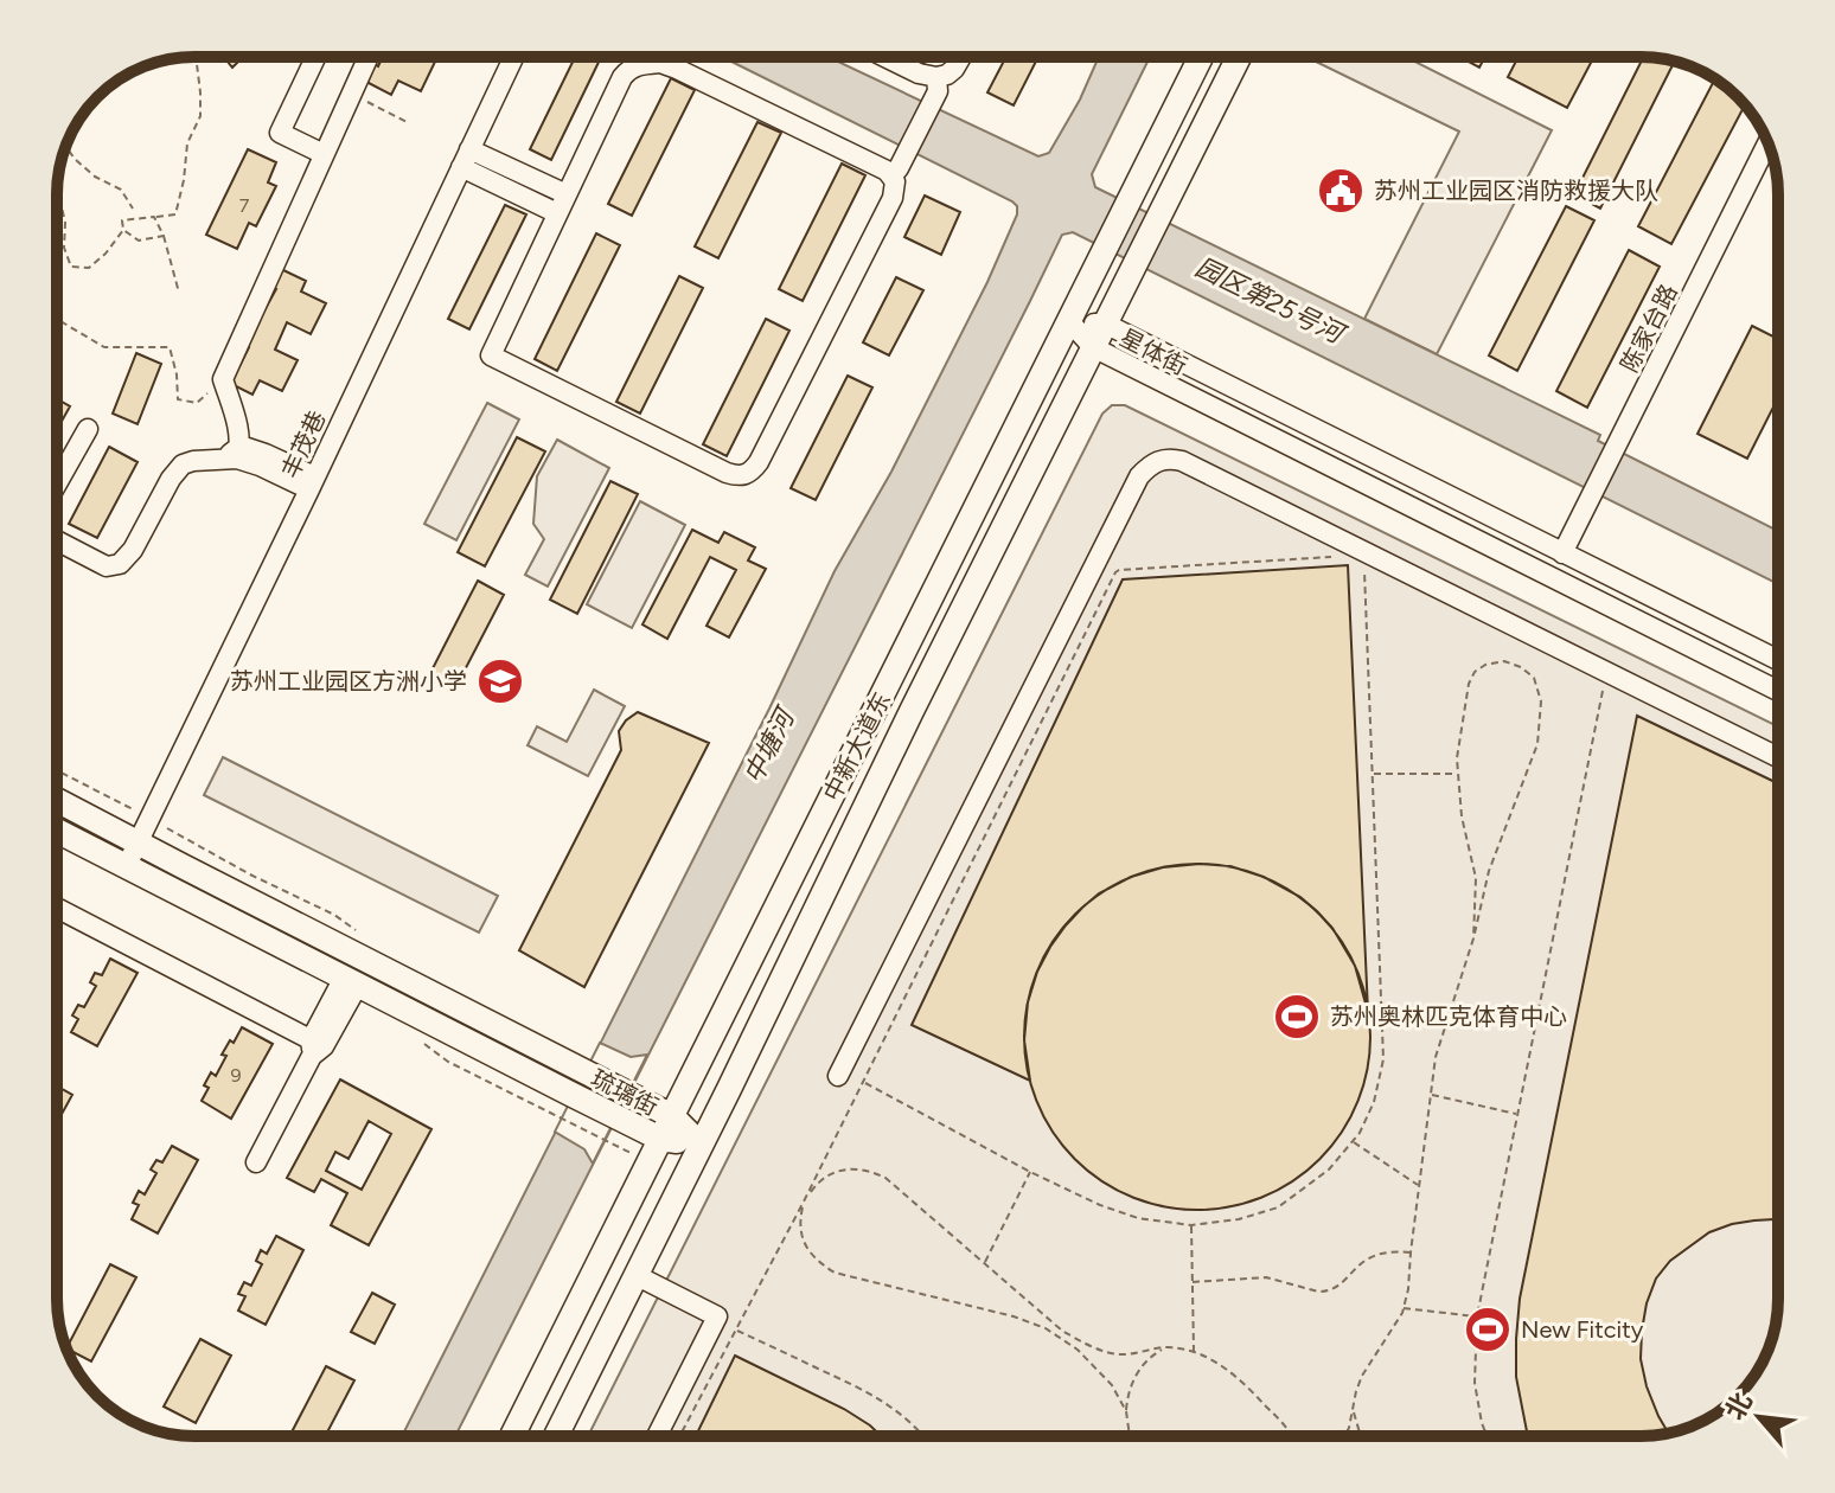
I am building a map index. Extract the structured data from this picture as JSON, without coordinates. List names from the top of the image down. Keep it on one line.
{"streets":{"main road":["中新大道东","琉璃街"],"street":["陈家台路","星体街","丰茂巷"]},"crossings":[["陈家台路","星体街"],["星体街","中新大道东"],["丰茂巷","琉璃街"],["中新大道东","琉璃街"]],"water":["园区第25号河","中塘河"],"places":{"public building":["苏州工业园区消防救援大队"],"school or university":["苏州工业园区方洲小学"],"sports":["苏州奥林匹克体育中心","New Fitcity"]},"house_numbers":["7","9"],"north":"top left"}
